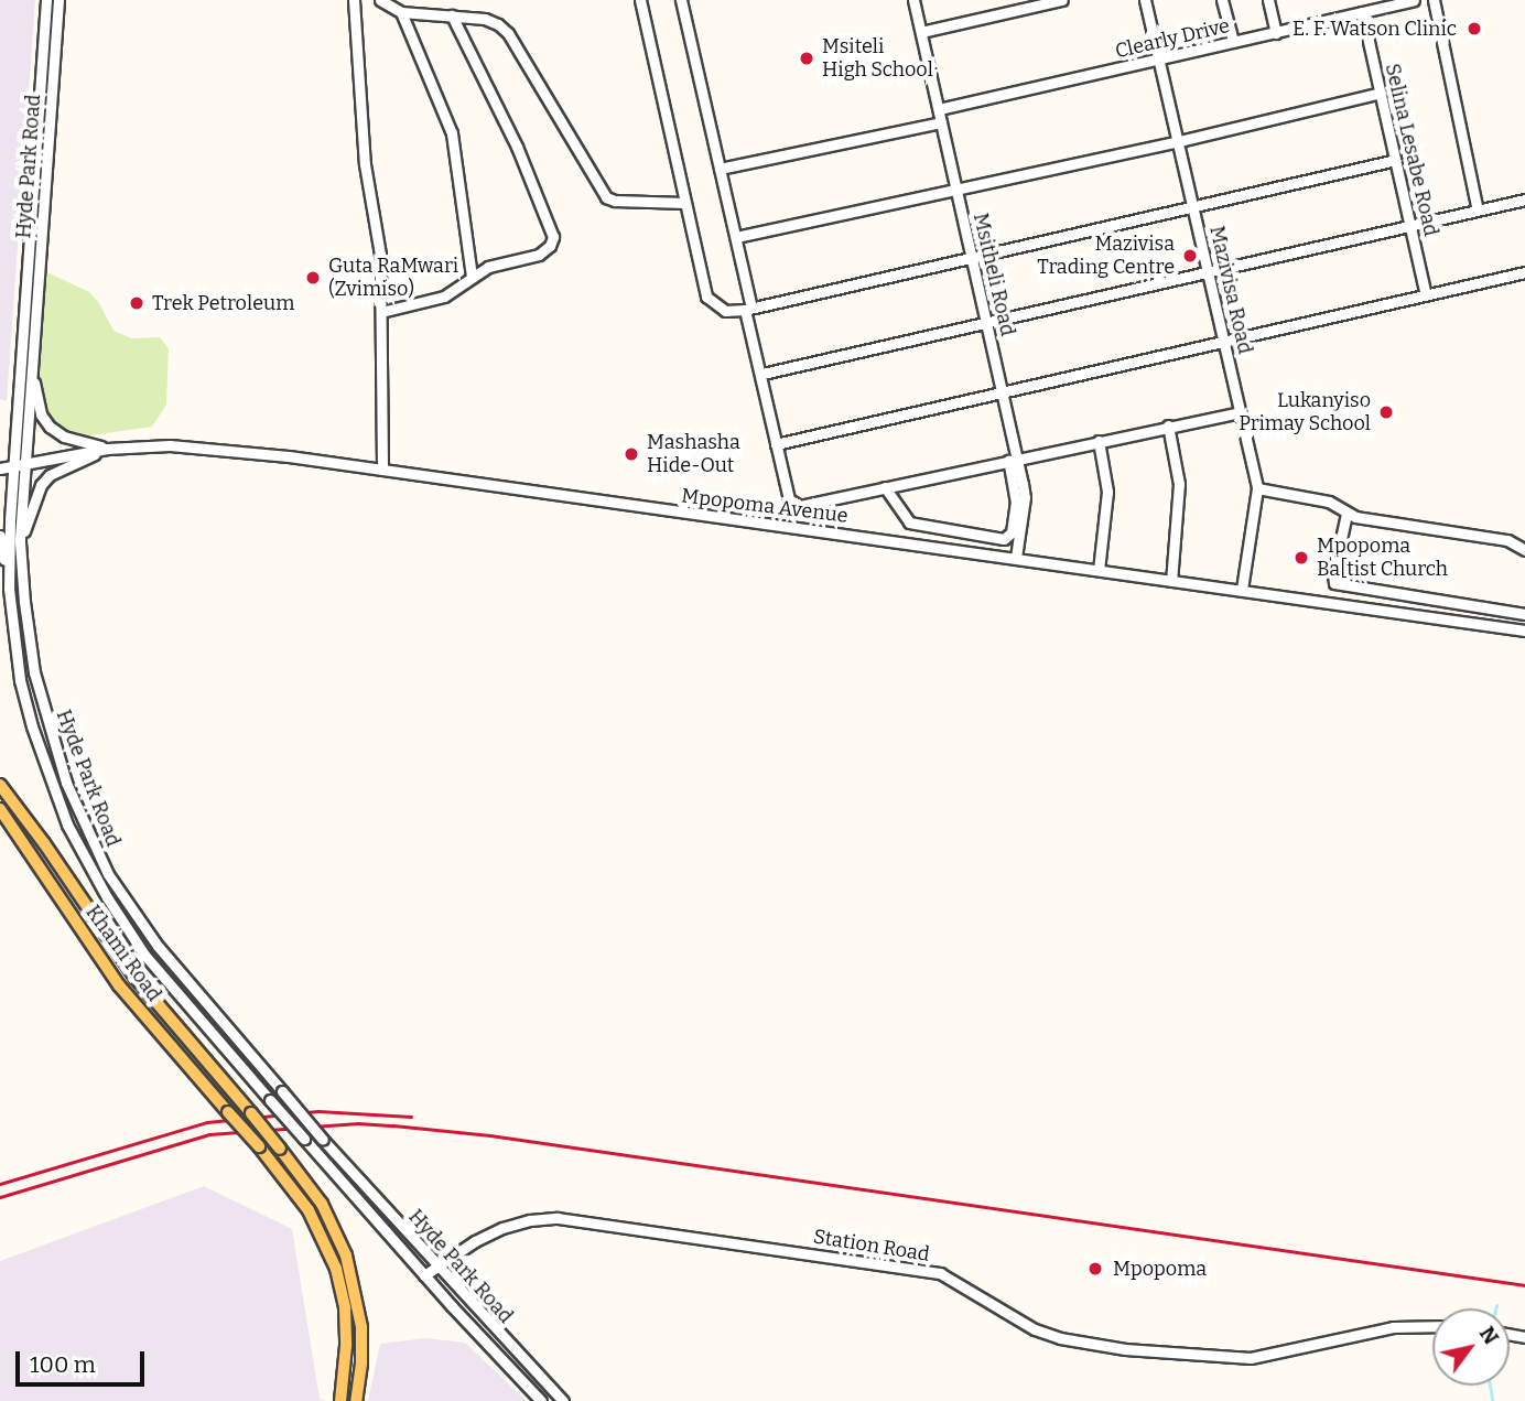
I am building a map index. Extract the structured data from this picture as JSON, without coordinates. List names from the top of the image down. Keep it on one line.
{"streets":{"main road":["Khami Road"],"street":["Clearly Drive","Selina Lesabe Road","Hyde Park Road","Msitheli Road","Mazivisa Road","Mpopoma Avenue","Station Road"]},"crossings":[["Clearly Drive","Selina Lesabe Road"],["Clearly Drive","Msitheli Road"],["Clearly Drive","Mazivisa Road"],["Hyde Park Road","Mpopoma Avenue"],["Hyde Park Road","Station Road"],["Msitheli Road","Mpopoma Avenue"],["Mazivisa Road","Mpopoma Avenue"]],"places":["E. F. Watson Clinic","Msiteli High School","Mazivisa Trading Centre","Guta RaMwari (Zvimiso)","Trek Petroleum","Lukanyiso Primay School","Mashasha Hide-Out","Mpopoma Ba[tist Church","Mpopoma"],"scale_bar":"100 m","north":"top right"}
